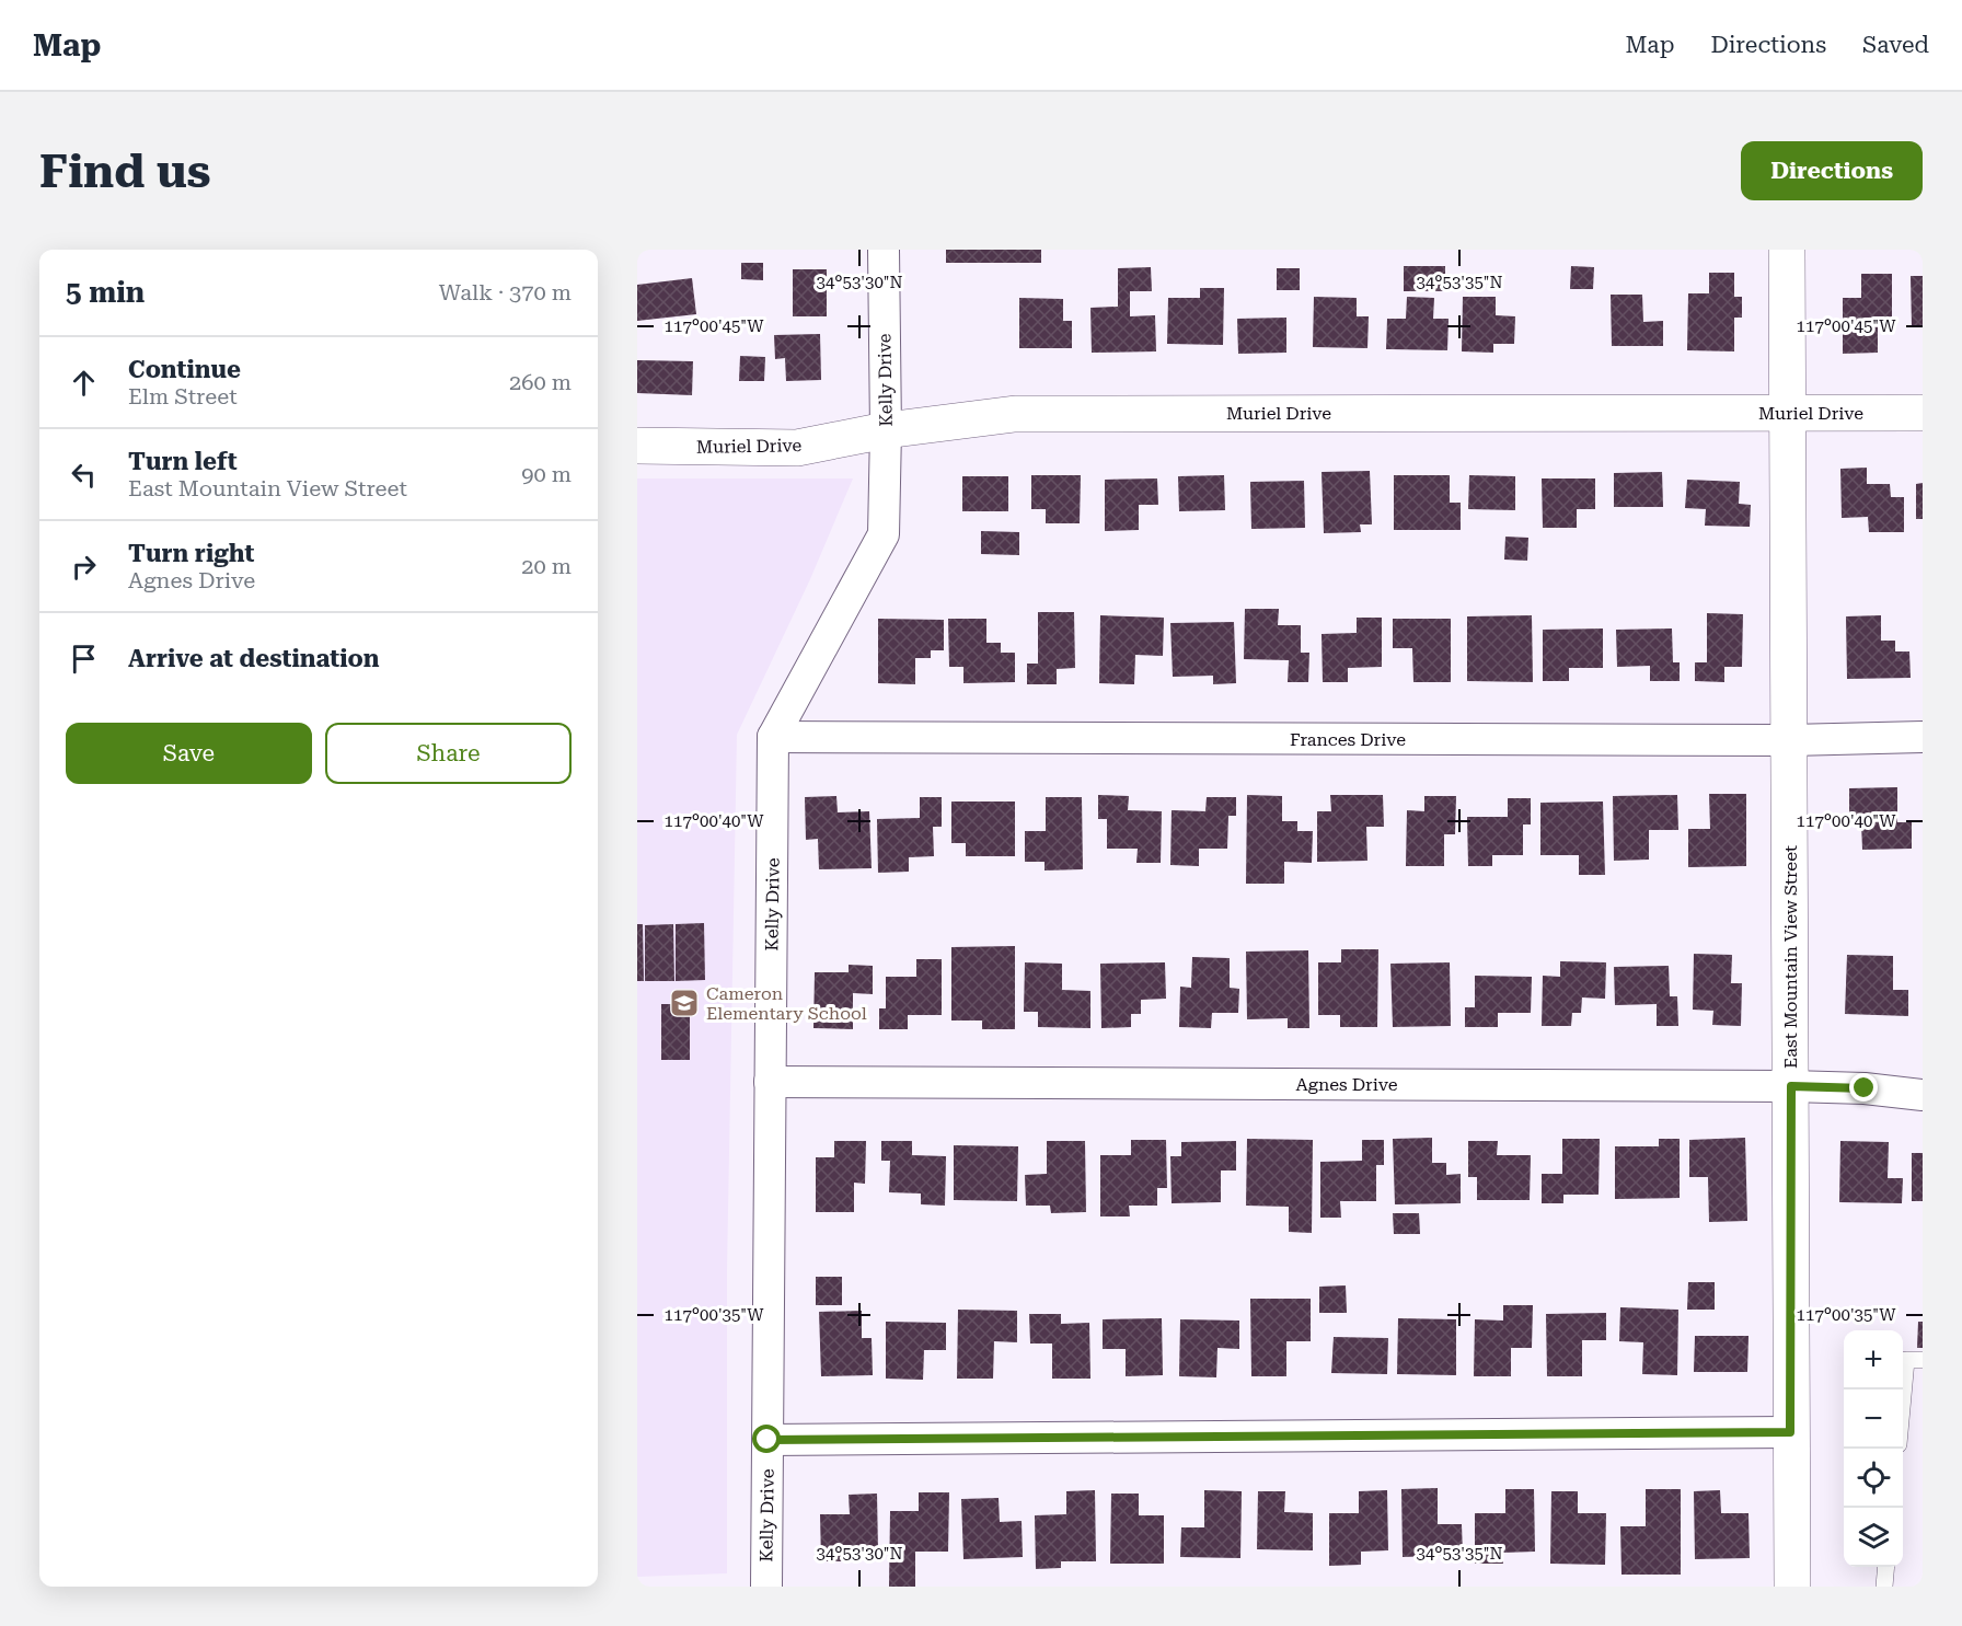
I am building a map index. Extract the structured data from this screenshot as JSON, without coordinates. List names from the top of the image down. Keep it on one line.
{"streets":{"main road":["Muriel Drive","East Mountain View Street"],"street":["Kelly Drive","Frances Drive","Agnes Drive"]},"crossings":[["Kelly Drive","Muriel Drive"],["Kelly Drive","Frances Drive"],["Kelly Drive","Agnes Drive"],["Muriel Drive","East Mountain View Street"],["Frances Drive","East Mountain View Street"],["East Mountain View Street","Agnes Drive"]],"places":{"school or university":["Cameron Elementary School"]},"page":{"header":"Map","nav":["Map","Directions","Saved"],"buttons":["Directions",["Save","Share"]],"title":"Find us","heading":["5 min","Walk · 370 m"],"list":[["Continue","Elm Street","260 m"],["Turn left","East Mountain View Street","90 m"],["Turn right","Agnes Drive","20 m"],"Arrive at destination"],"map_buttons":["+","−"]},"coordinates":["34°53'30\"N","34°53'35\"N","117°00'45\"W","117°00'40\"W","117°00'35\"W"]}
